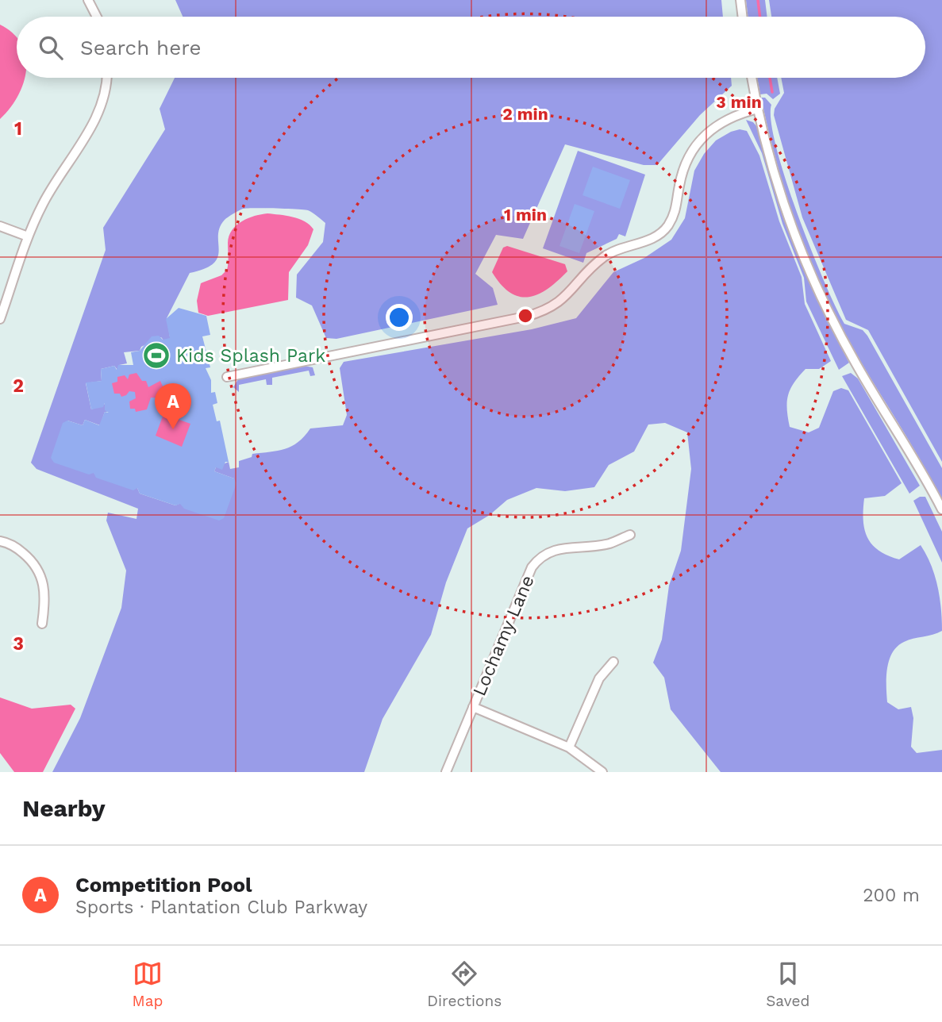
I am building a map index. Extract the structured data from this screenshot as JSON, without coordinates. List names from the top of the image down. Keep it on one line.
{"streets":{"street":["Lochamy Lane"]},"places":{"sports":["Kids Splash Park"]},"page":{"search":"Search here","pins":"A","heading":"Nearby","list":[{"mark":"A","name":"Competition Pool","note":"Sports · Plantation Club Parkway","value":"200 m"}],"nav":["Map","Directions","Saved"]},"grid":{"rows":["1","2","3"]},"rings":["3 min","2 min","1 min"]}
